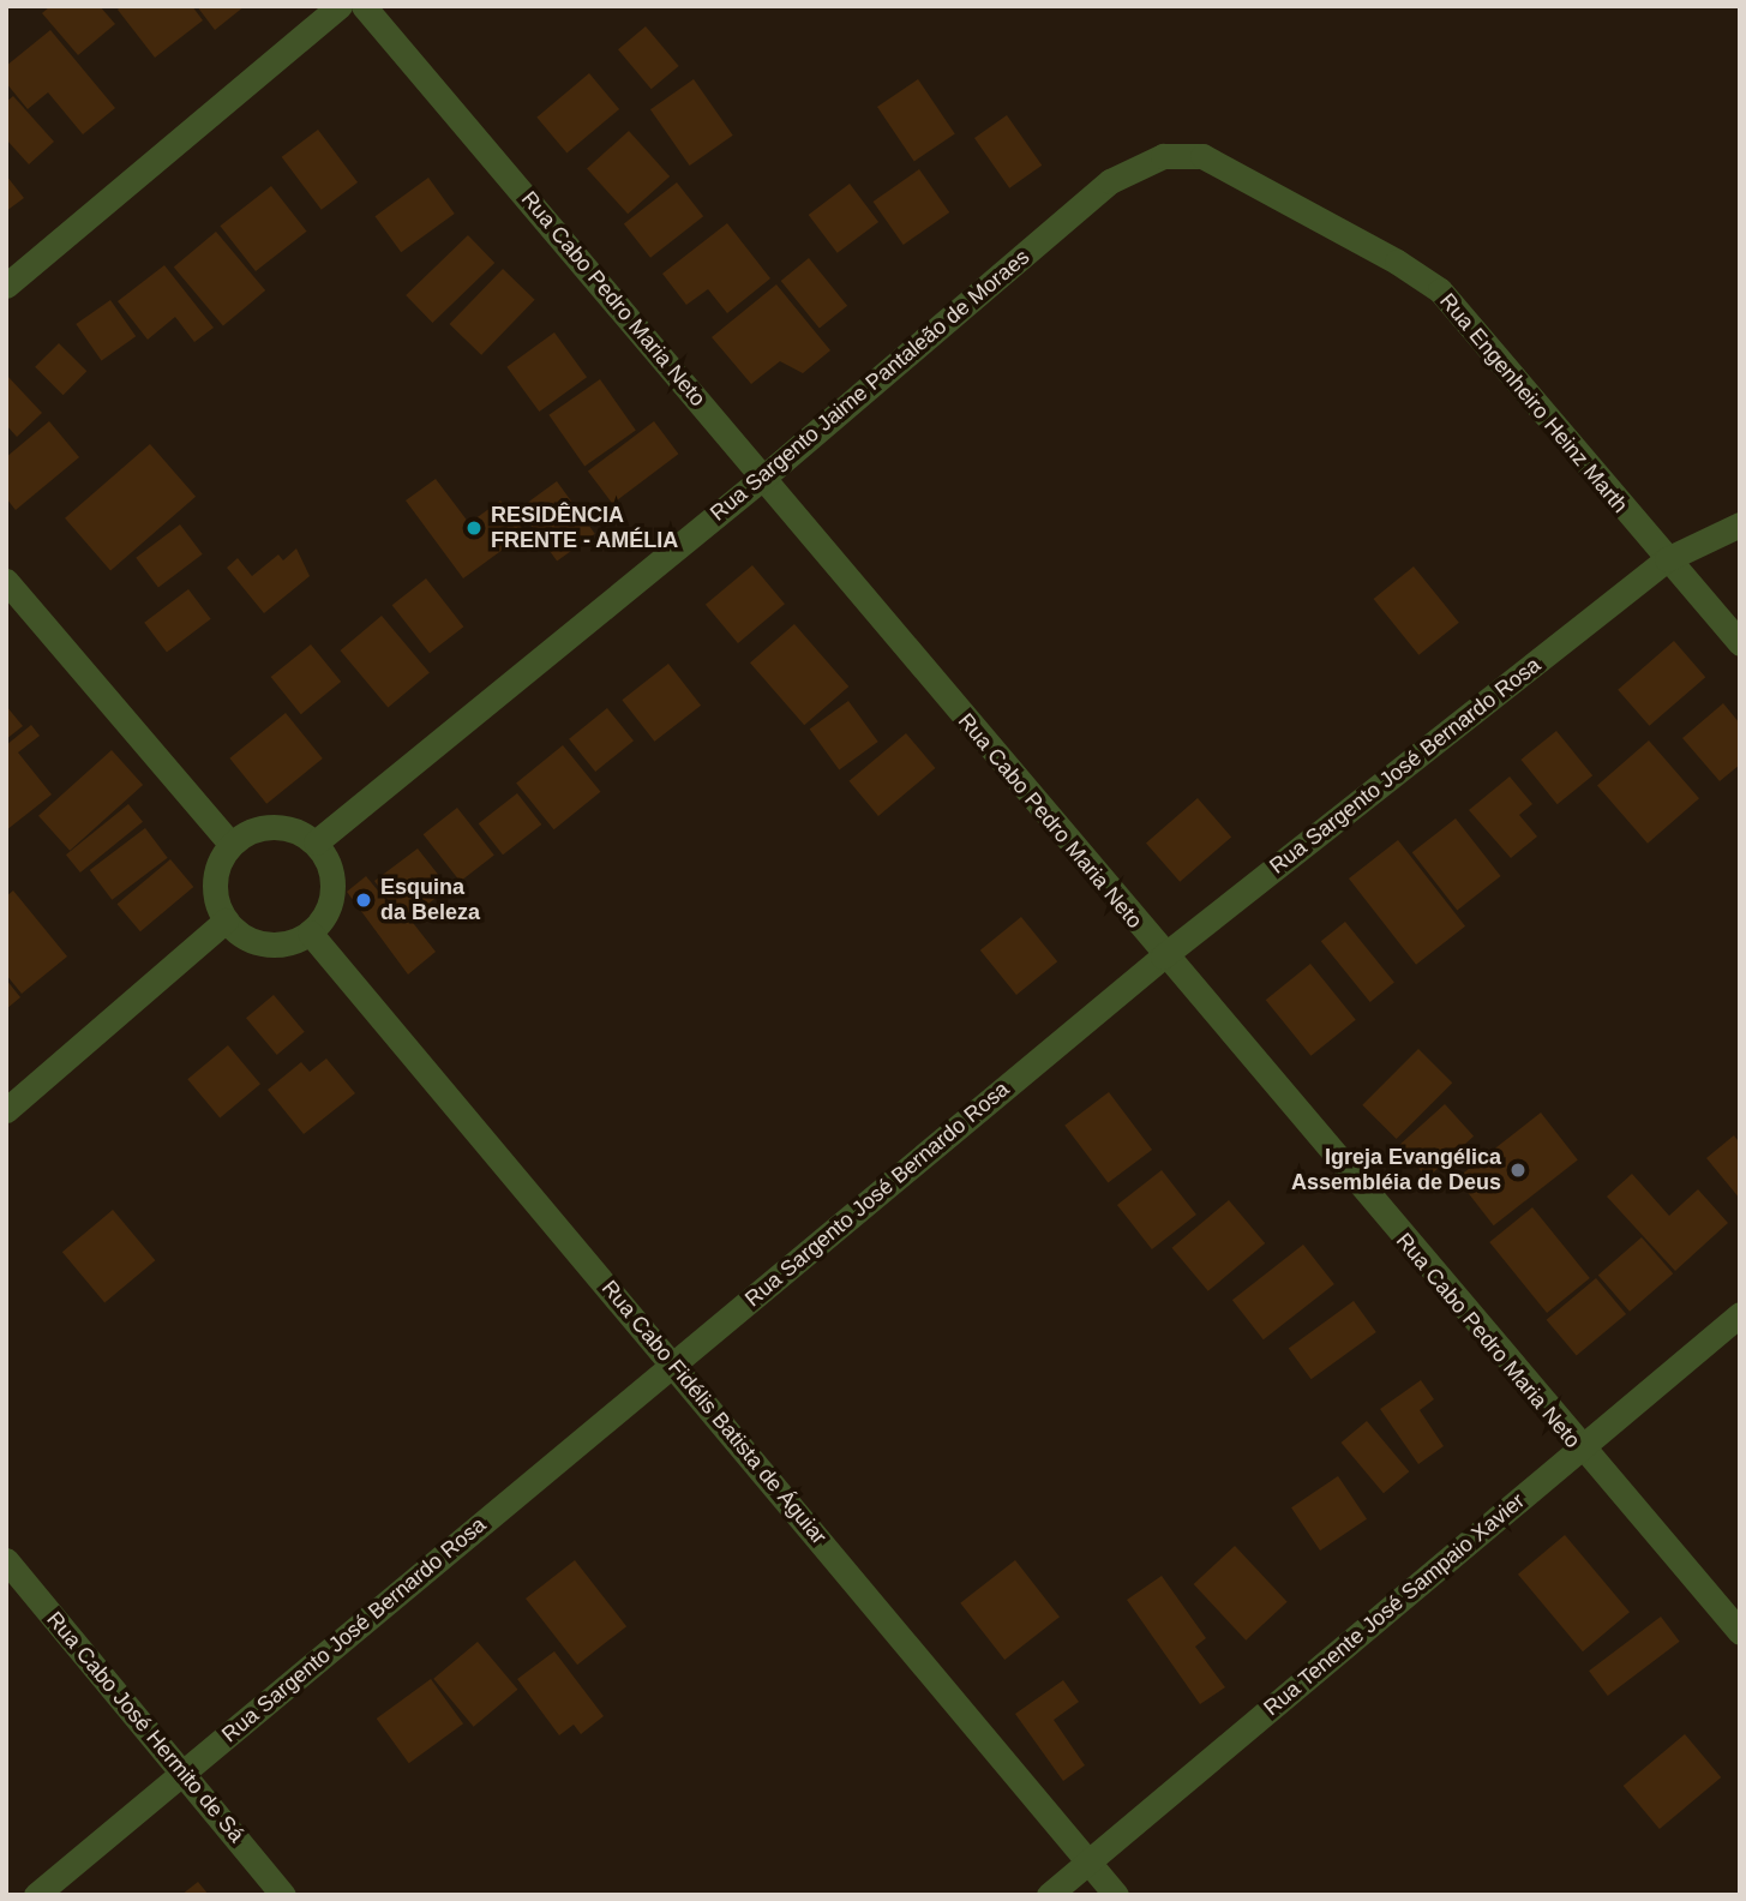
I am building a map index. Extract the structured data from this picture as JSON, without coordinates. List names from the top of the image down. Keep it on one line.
{"streets":{"street":["Rua Cabo Pedro Maria Neto","Rua Sargento Jaime Pantaleão de Moraes","Rua Engenheiro Heinz Marth","Rua Sargento José Bernardo Rosa","Rua Cabo Fidélis Batista de Águiar","Rua Tenente José Sampaio Xavier","Rua Cabo José Hermito de Sá"]},"crossings":[["Rua Cabo Pedro Maria Neto","Rua Sargento Jaime Pantaleão de Moraes"],["Rua Cabo Pedro Maria Neto","Rua Sargento José Bernardo Rosa"],["Rua Cabo Pedro Maria Neto","Rua Tenente José Sampaio Xavier"],["Rua Sargento Jaime Pantaleão de Moraes","Rua Engenheiro Heinz Marth"],["Rua Sargento Jaime Pantaleão de Moraes","Rua Cabo Fidélis Batista de Águiar"],["Rua Engenheiro Heinz Marth","Rua Sargento José Bernardo Rosa"],["Rua Sargento José Bernardo Rosa","Rua Cabo Fidélis Batista de Águiar"],["Rua Sargento José Bernardo Rosa","Rua Cabo José Hermito de Sá"],["Rua Cabo Fidélis Batista de Águiar","Rua Tenente José Sampaio Xavier"]],"places":["RESIDÊNCIA FRENTE - AMÉLIA","Esquina da Beleza","Igreja Evangélica Assembléia de Deus"]}
